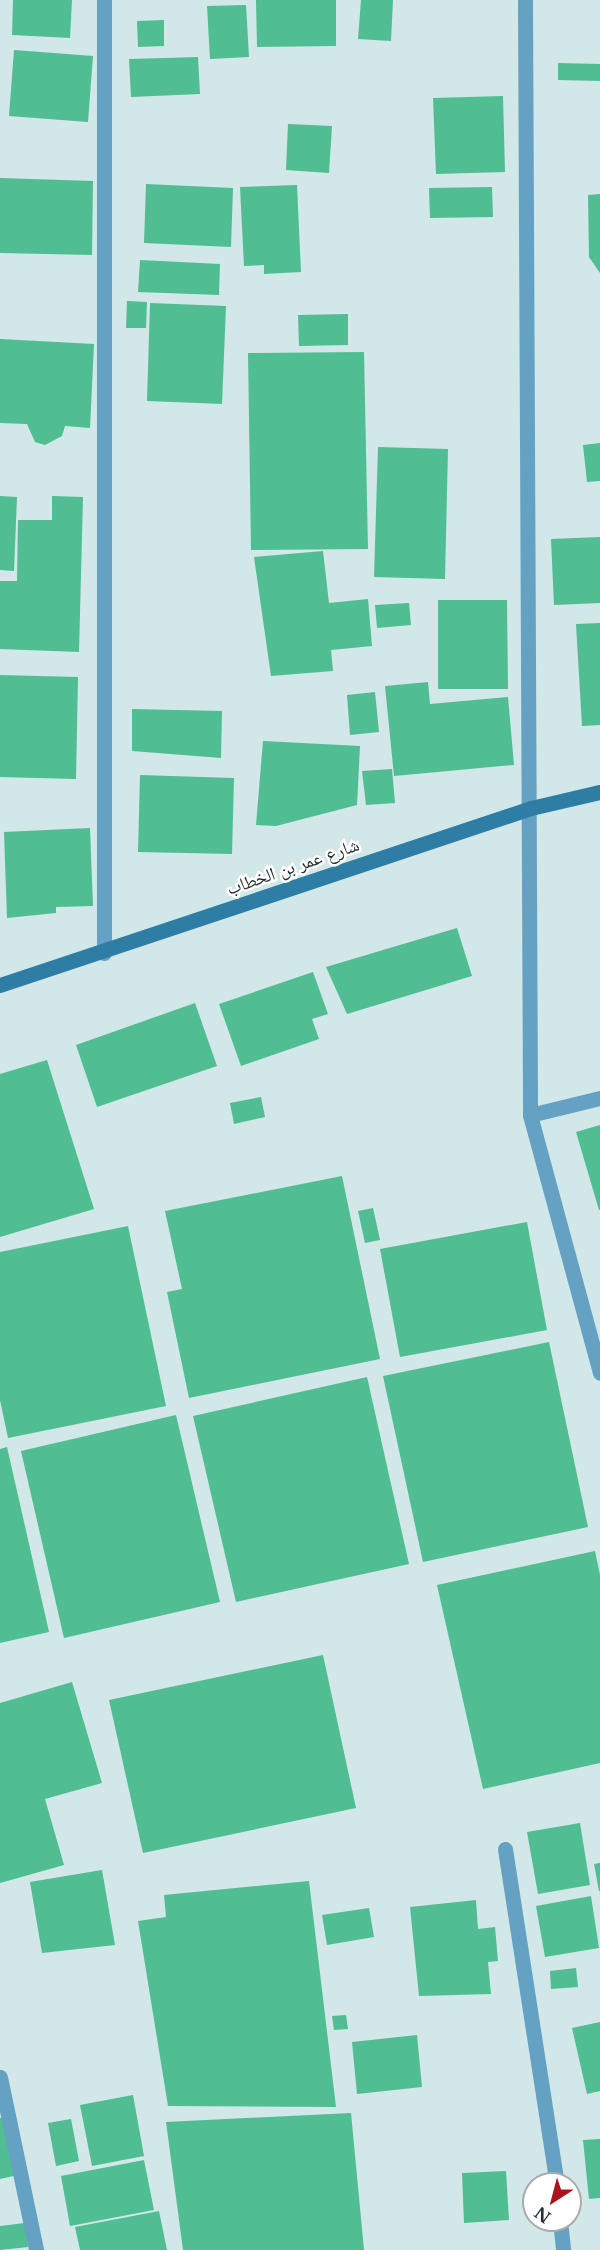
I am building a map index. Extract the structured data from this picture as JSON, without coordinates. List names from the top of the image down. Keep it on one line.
{"streets":{"main road":["شارع عمر بن الخطاب"]},"north":"bottom left"}
